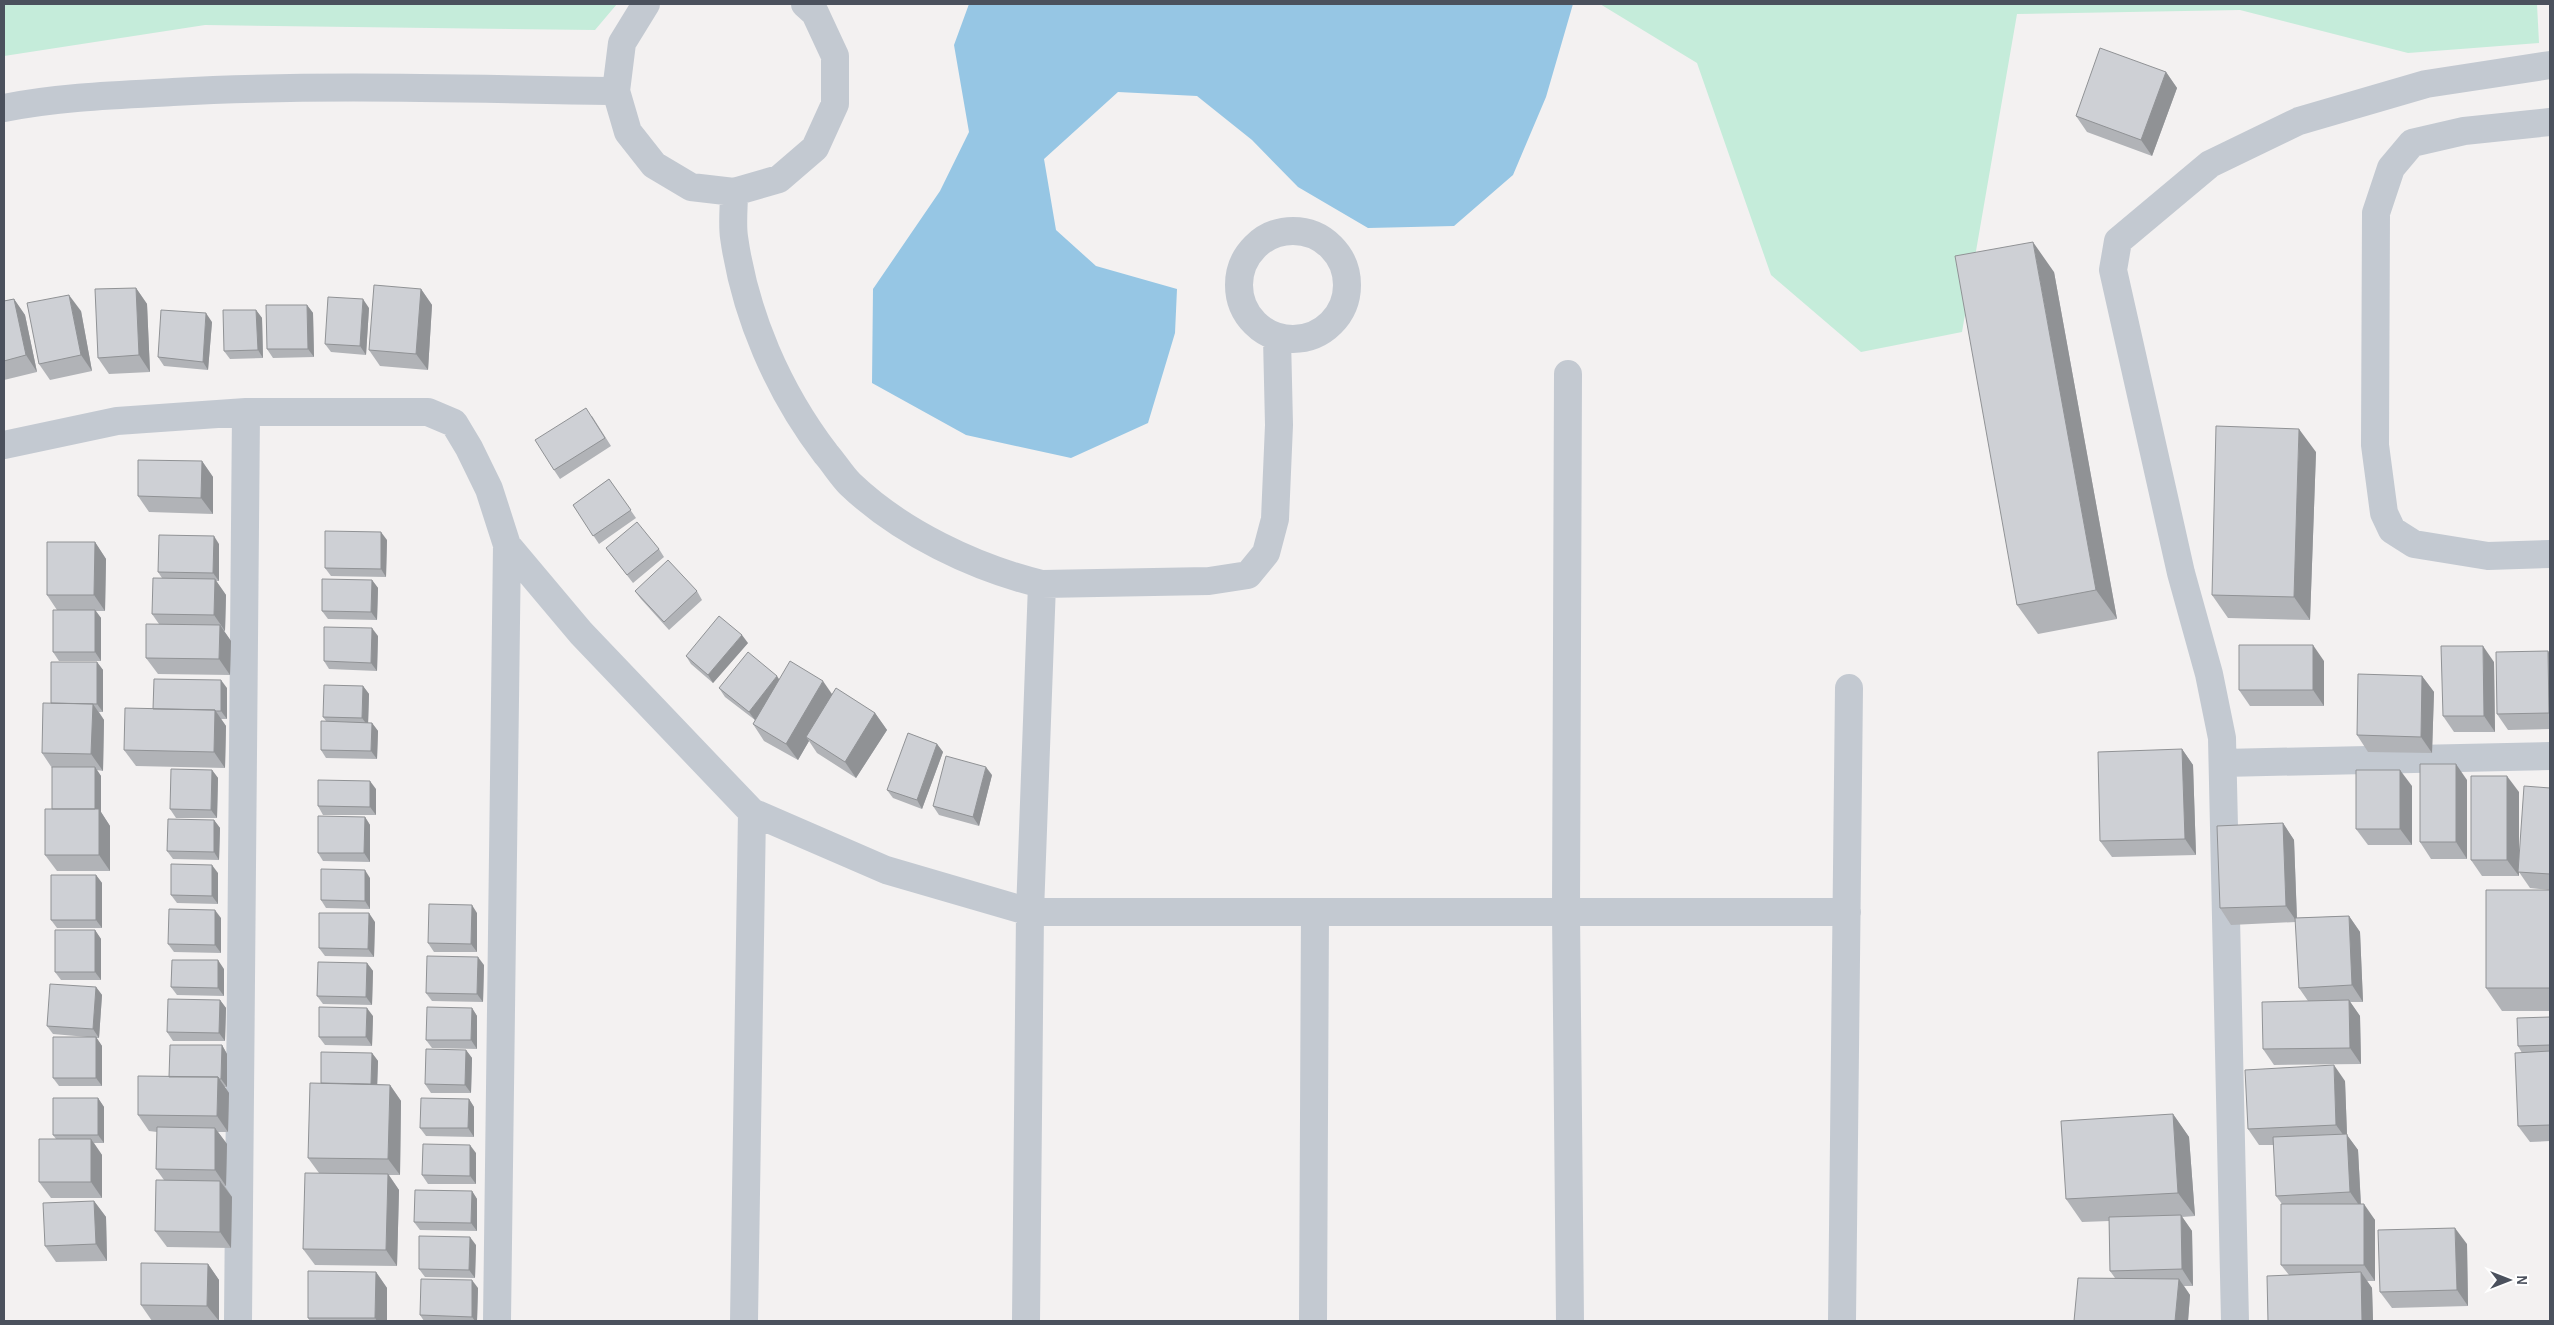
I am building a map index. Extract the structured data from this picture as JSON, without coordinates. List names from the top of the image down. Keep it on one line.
{"north":"right"}
